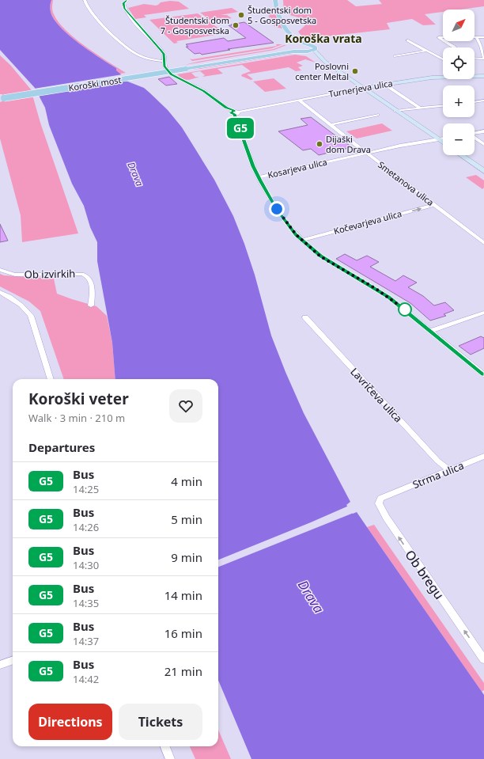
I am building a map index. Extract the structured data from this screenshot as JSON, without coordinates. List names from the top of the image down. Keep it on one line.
{"streets":{"main road":["Koroški most"],"street":["Turnerjeva ulica","Kosarjeva ulica","Smetanova ulica","Kočevarjeva ulica","Ob izvirkih","Lavričeva ulica","Strma ulica","Ob bregu"]},"crossings":[["Turnerjeva ulica","Smetanova ulica"],["Kosarjeva ulica","Smetanova ulica"],["Smetanova ulica","Kočevarjeva ulica"],["Lavričeva ulica","Strma ulica"],["Strma ulica","Ob bregu"]],"one_way":["Kočevarjeva ulica","Ob bregu"],"districts":["Koroška vrata"],"water":["Drava"],"places":["Študentski dom 5 - Gosposvetska","Študentski dom 7 - Gosposvetska","Poslovni center Meltal","Dijaški dom Drava"],"lines":["bus line G5"],"north":"top right","page":{"on_map":"G5","map_buttons":["+","−"],"heading":[["Koroški veter","Walk · 3 min · 210 m"],"Departures"],"list":[{"mark":"G5","name":"Bus","note":"14:25","value":"4 min"},{"mark":"G5","name":"Bus","note":"14:26","value":"5 min"},{"mark":"G5","name":"Bus","note":"14:30","value":"9 min"},{"mark":"G5","name":"Bus","note":"14:35","value":"14 min"},{"mark":"G5","name":"Bus","note":"14:37","value":"16 min"},{"mark":"G5","name":"Bus","note":"14:42","value":"21 min"}],"buttons":["Directions","Tickets"]}}
